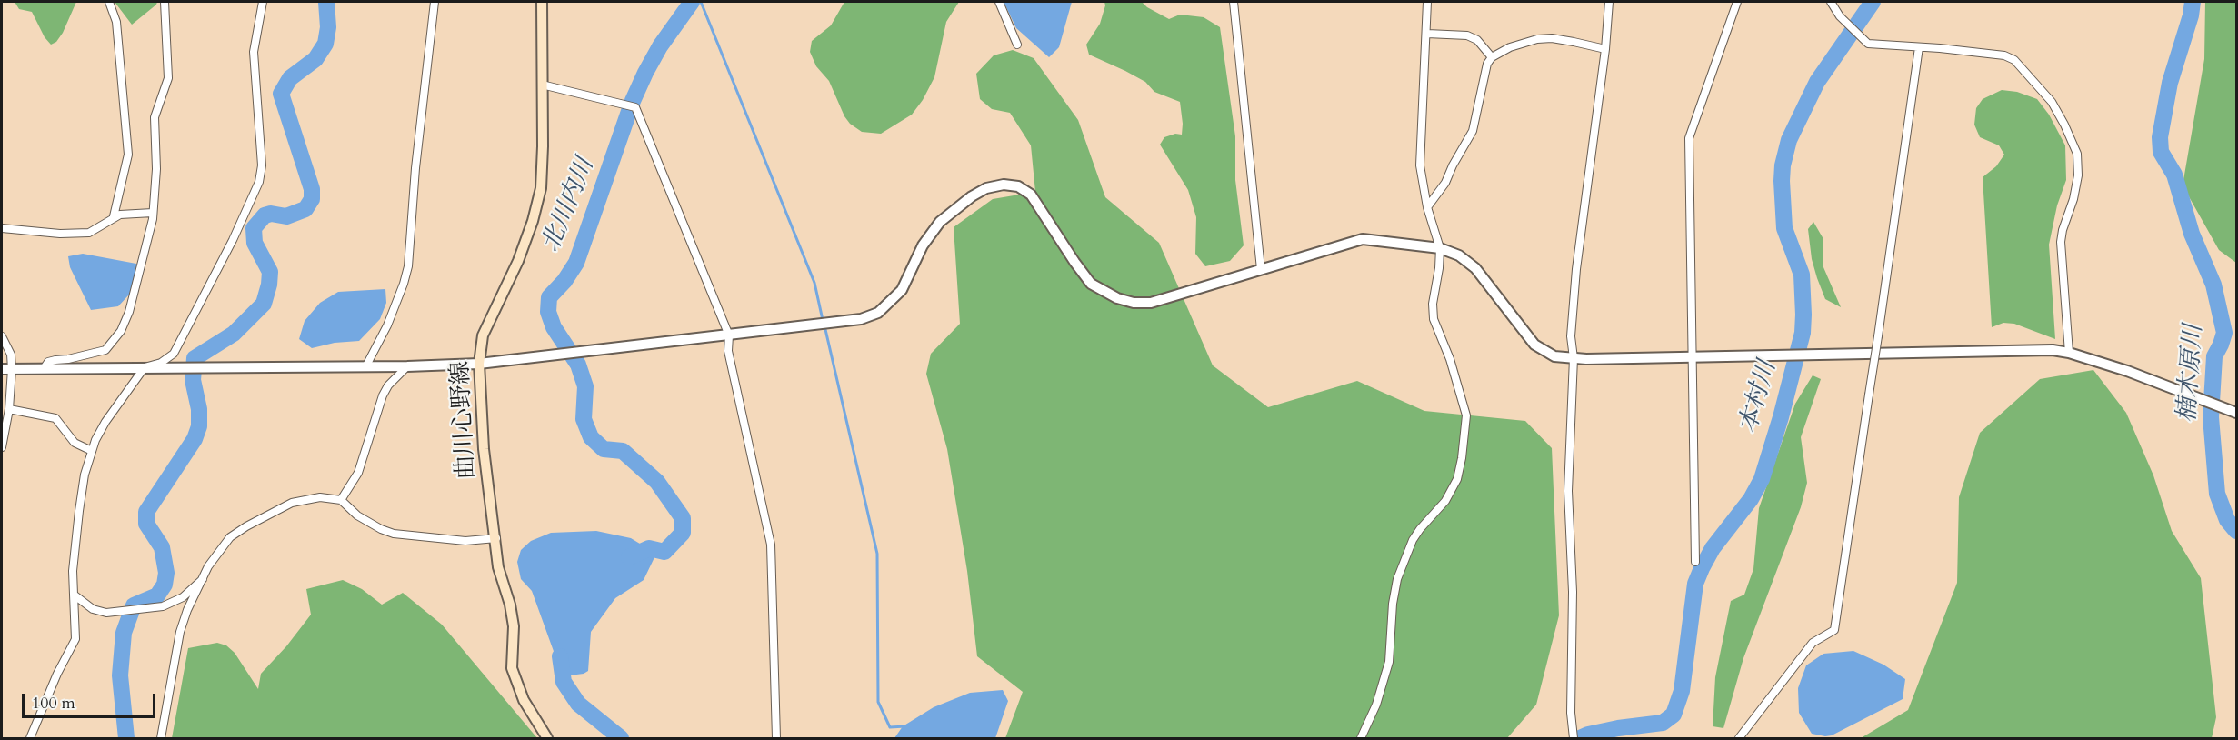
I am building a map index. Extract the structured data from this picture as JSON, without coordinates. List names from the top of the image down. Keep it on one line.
{"streets":{"main road":["曲川心野線"]},"water":["北川内川","楠木原川","本村川"],"scale_bar":"100 m"}
